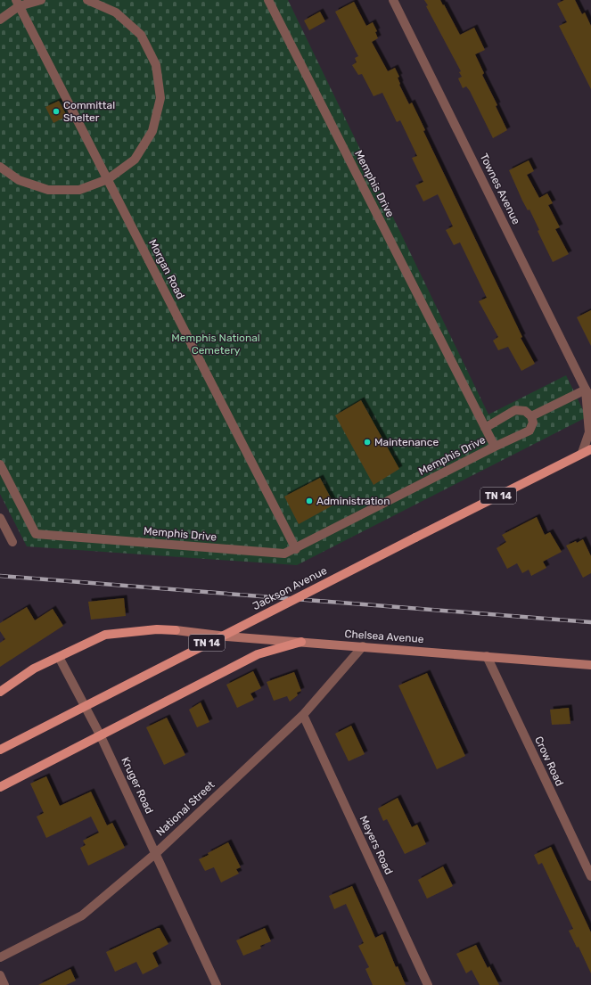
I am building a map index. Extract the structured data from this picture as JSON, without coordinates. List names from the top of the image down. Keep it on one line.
{"streets":{"main road":["TN 14","Jackson Avenue","Chelsea Avenue"],"street":["Memphis Drive","Townes Avenue","Morgan Road","Crow Road","Kruger Road","National Street","Meyers Road"]},"crossings":[["Memphis Drive","Morgan Road"],["Townes Avenue","Jackson Avenue"],["Chelsea Avenue","Crow Road"],["Chelsea Avenue","Kruger Road"],["Chelsea Avenue","National Street"],["Kruger Road","National Street"],["National Street","Meyers Road"]],"parks":["Memphis National Cemetery"],"places":["Committal Shelter","Maintenance","Administration"]}
